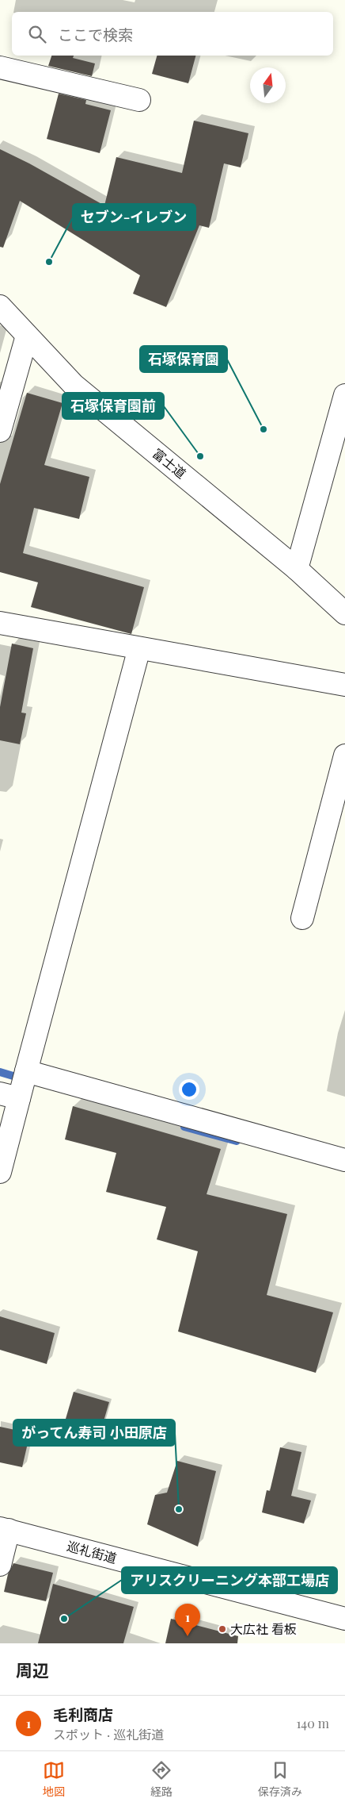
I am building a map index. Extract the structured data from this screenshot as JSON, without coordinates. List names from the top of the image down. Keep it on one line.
{"streets":{"street":["富士道","巡礼街道"]},"places":["セブン-イレブン","石塚保育園","石塚保育園前","がってん寿司 小田原店","アリスクリーニング本部工場店","大広社 看板"],"north":"top","page":{"search":"ここで検索","pins":"1","heading":"周辺","list":[{"mark":"1","name":"毛利商店","note":"スポット · 巡礼街道","value":"140 m"}],"nav":["地図","経路","保存済み"]}}
